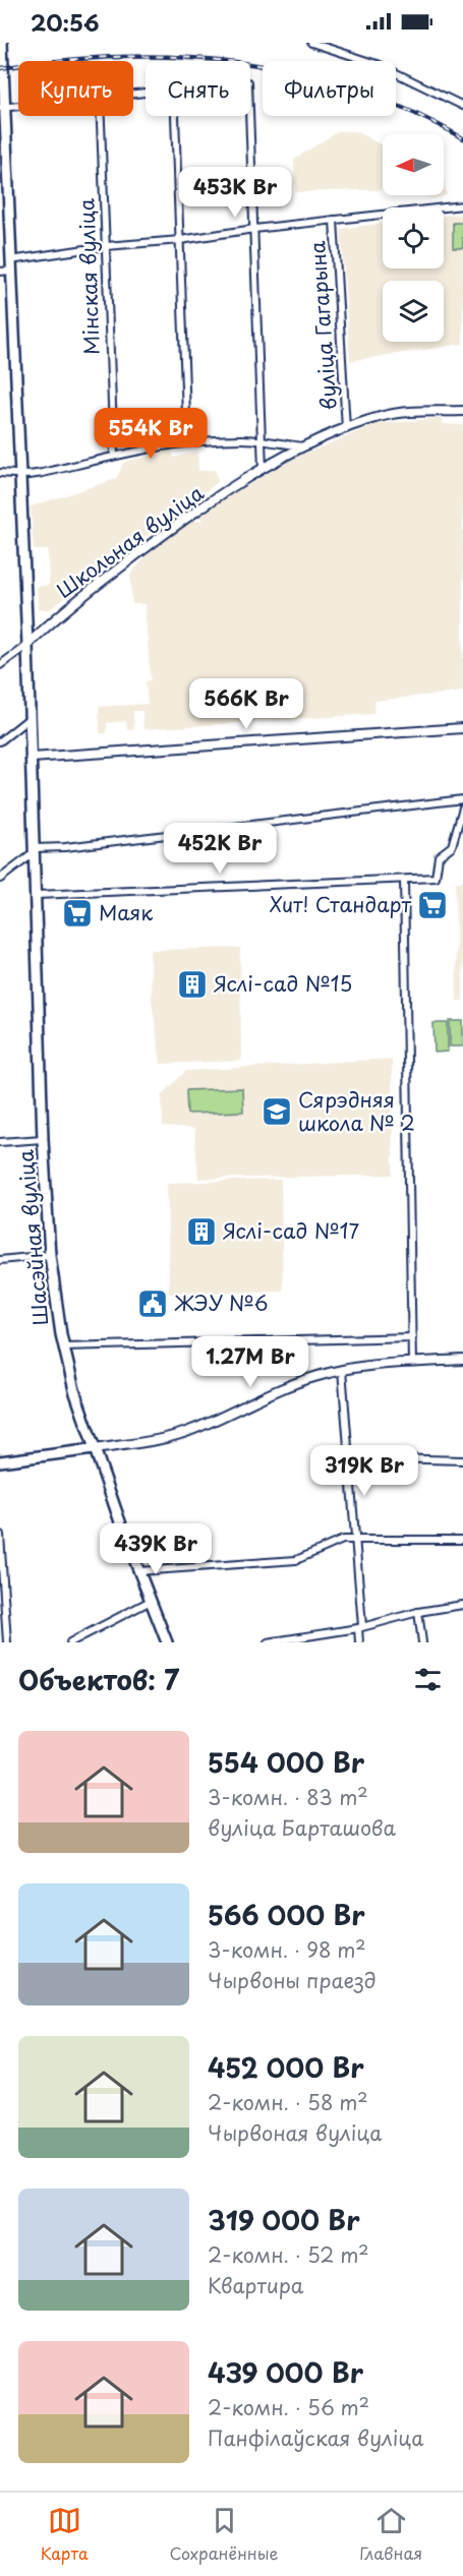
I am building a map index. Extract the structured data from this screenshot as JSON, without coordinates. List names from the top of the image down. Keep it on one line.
{"streets":{"main road":["Шасэйная вуліца"],"street":["Мінская вуліца","вуліца Гагарына","Школьная вуліца"]},"crossings":[["вуліца Гагарына","Школьная вуліца"],["Школьная вуліца","Шасэйная вуліца"]],"places":{"supermarket":["Хит! Стандарт","Маяк"],"building":["Яслі-сад №15","Яслі-сад №17"],"school or university":["Сярэдняя школа № 2"],"public building":["ЖЭУ №6"]},"north":"left","page":{"status":"20:56","chip":["Купить","Снять","Фильтры"],"price":["453K Br","554K Br","566K Br","452K Br","1.27M Br","319K Br","439K Br"],"heading":"Объектов: 7","list":[{"name":"554 000 Br","note":"3-комн. · 83 m² · вуліца Барташова"},{"name":"566 000 Br","note":"3-комн. · 98 m² · Чырвоны праезд"},{"name":"452 000 Br","note":"2-комн. · 58 m² · Чырвоная вуліца"},{"name":"319 000 Br","note":"2-комн. · 52 m² · Квартира"},{"name":"439 000 Br","note":"2-комн. · 56 m² · Панфілаўская вуліца"}],"tabs":["Карта","Сохранённые","Главная"]}}
